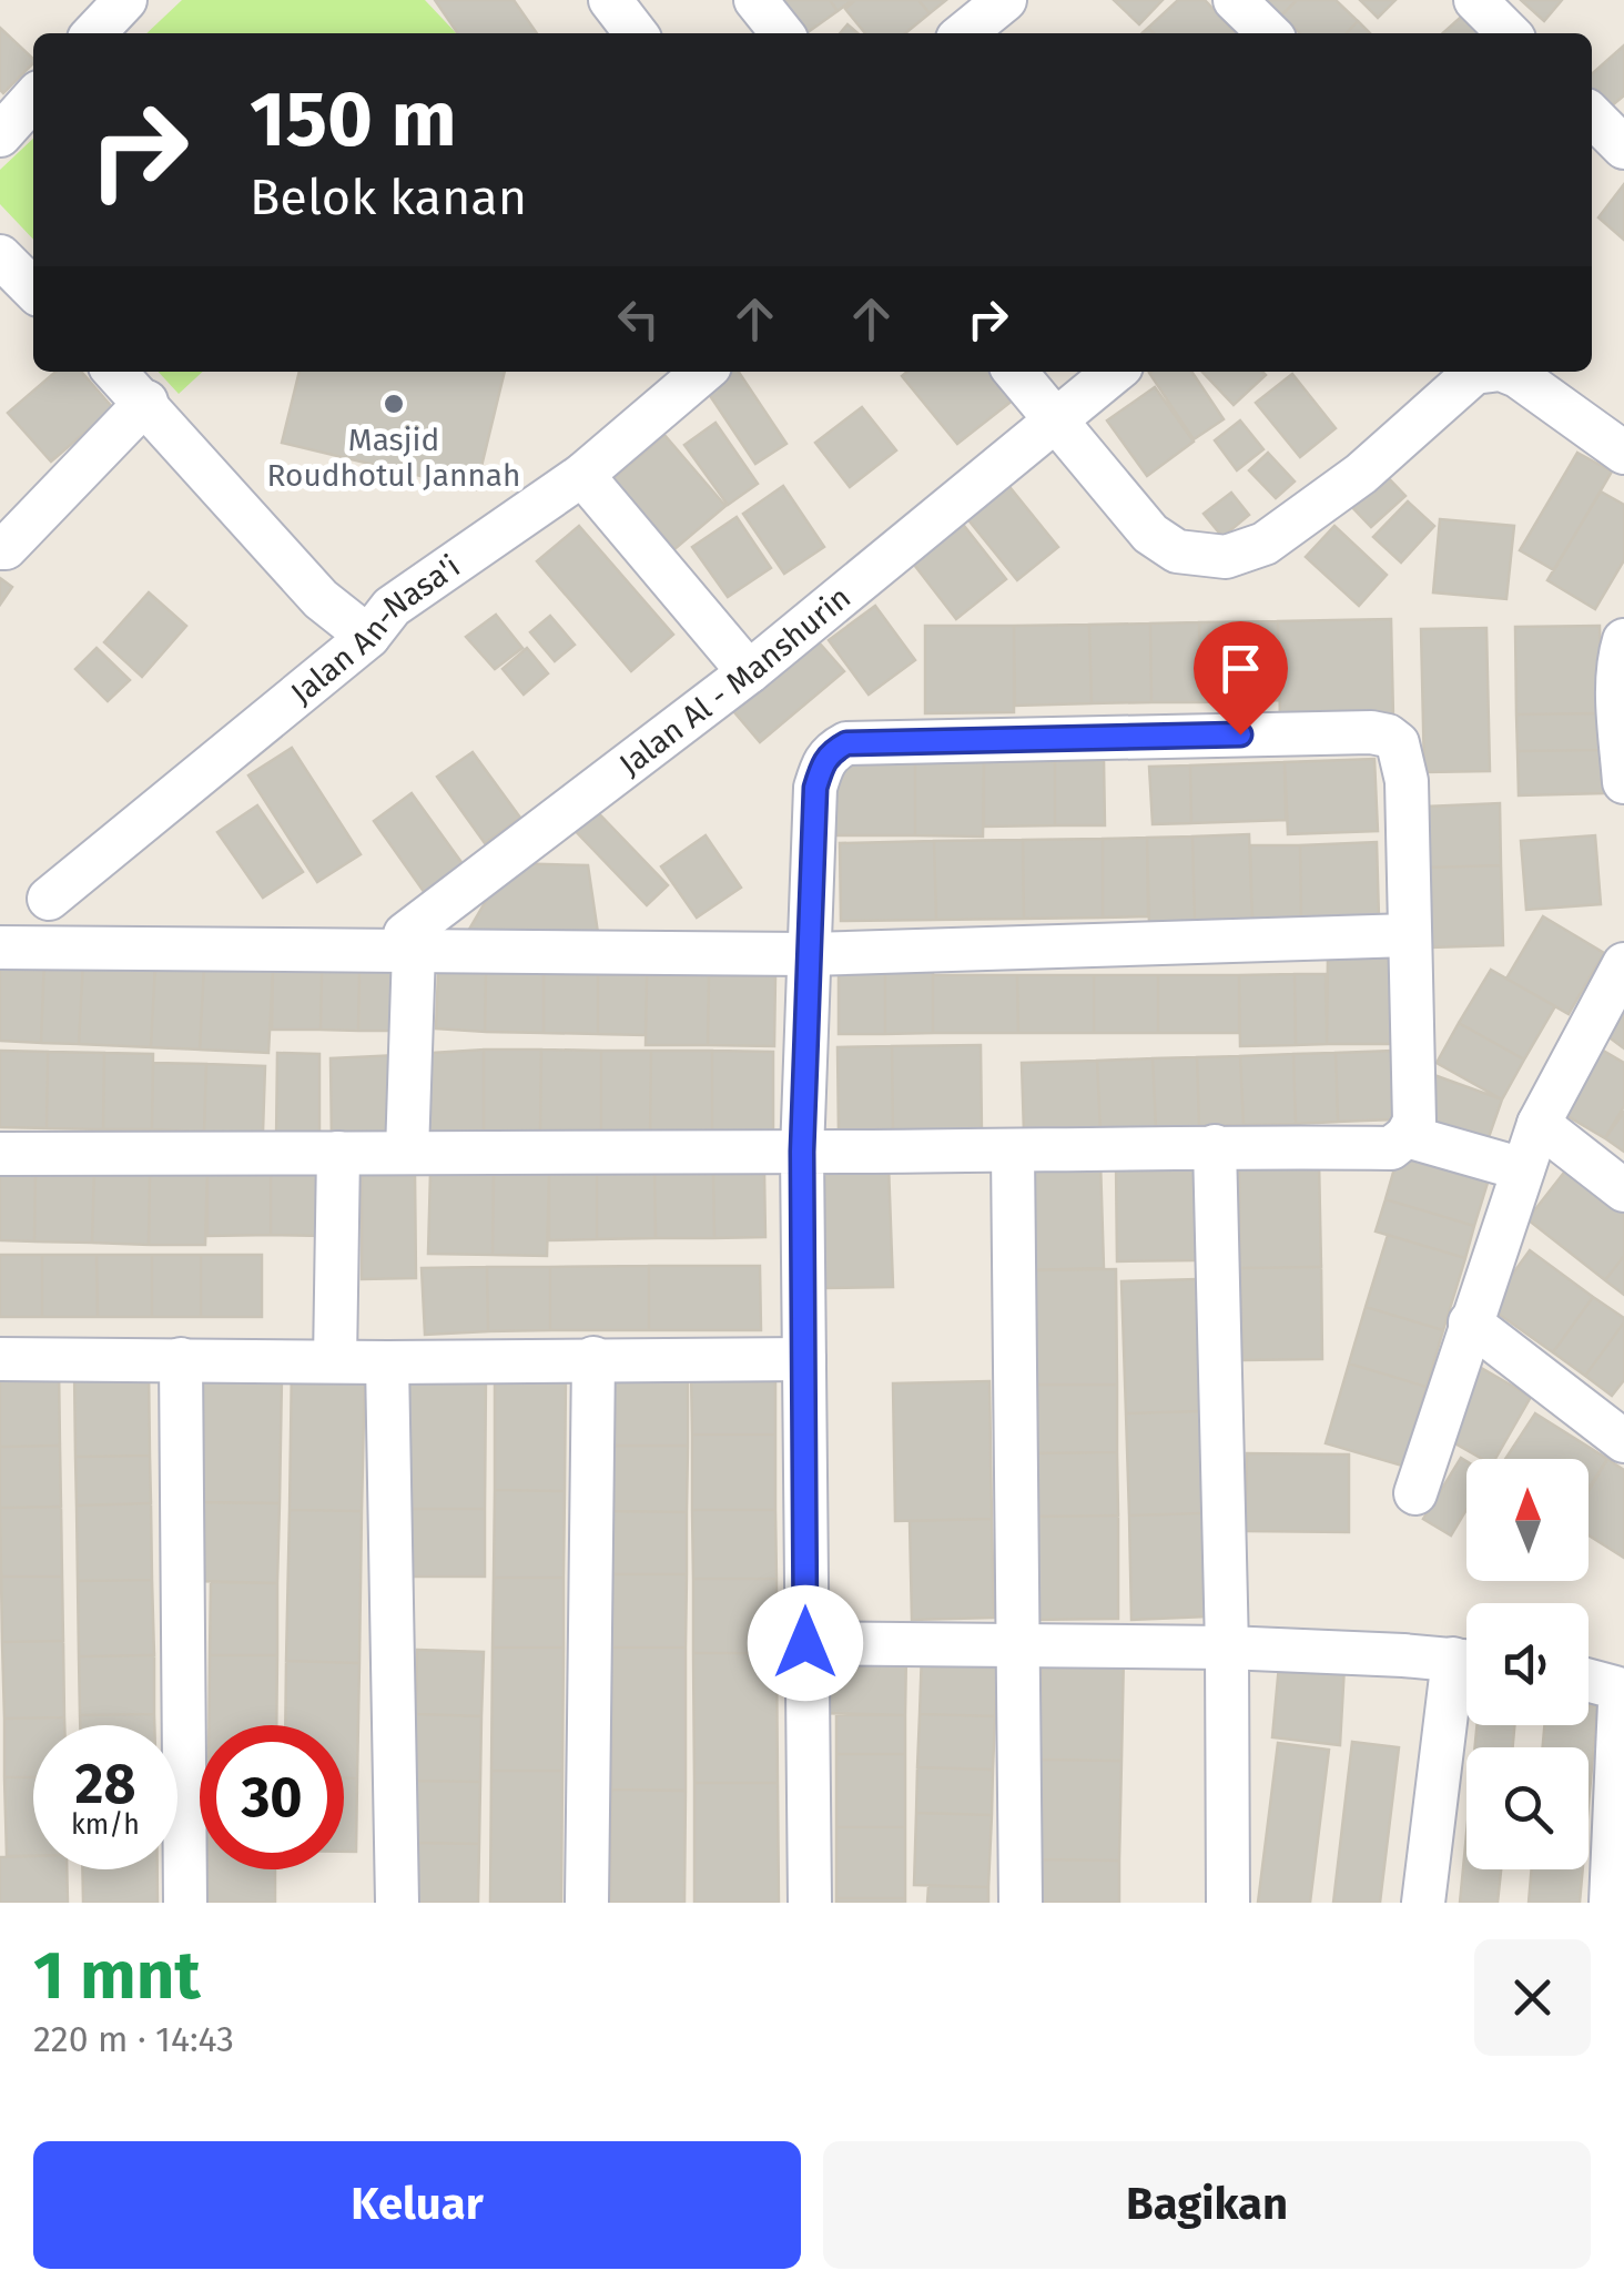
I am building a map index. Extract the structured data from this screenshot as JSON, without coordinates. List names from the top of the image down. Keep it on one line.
{"streets":{"street":["Jalan An-Nasa'i","Jalan Al - Manshurin"]},"places":["Masjid Roudhotul Jannah"],"north":"top","page":{"turn":["150 m","Belok kanan"],"speed":"28 km/h","limit":"30","heading":["1 mnt","220 m · 14:43"],"buttons":["Keluar","Bagikan"]}}
